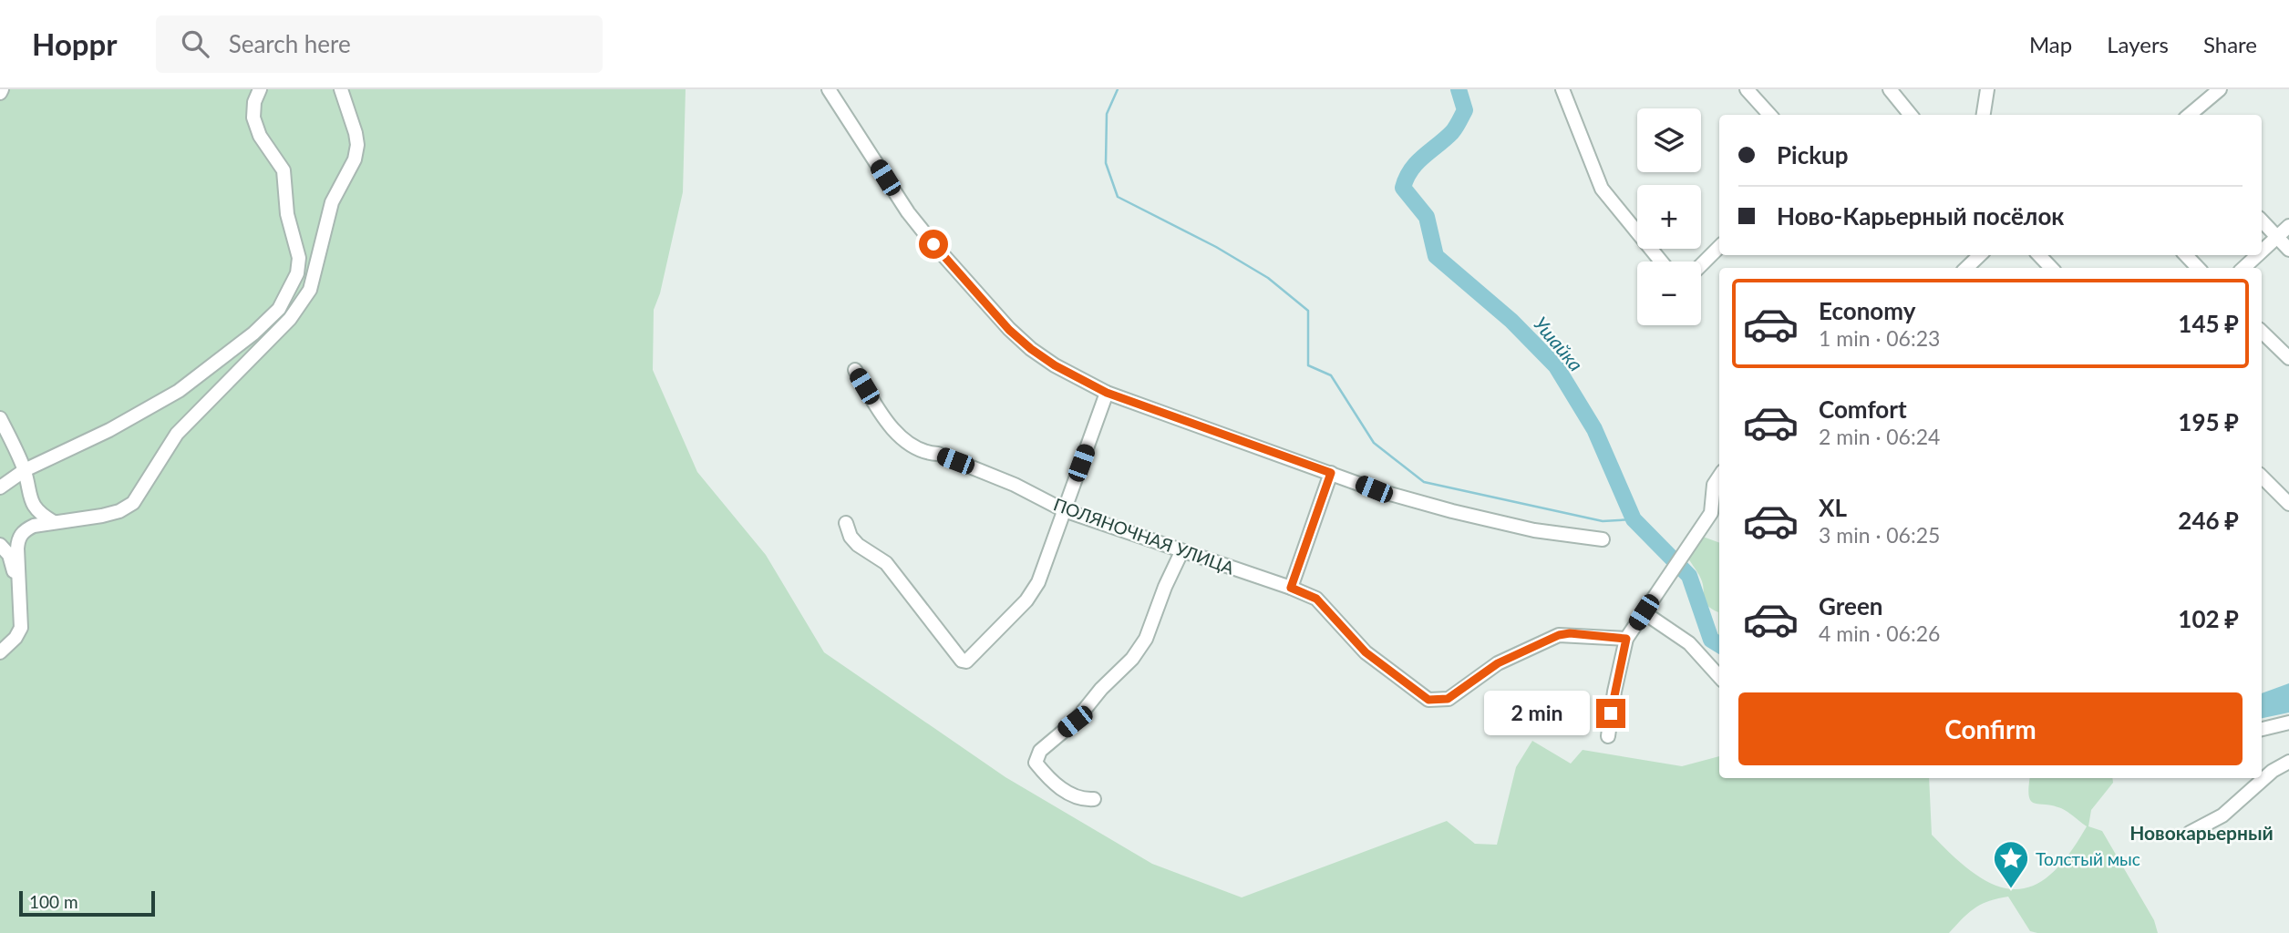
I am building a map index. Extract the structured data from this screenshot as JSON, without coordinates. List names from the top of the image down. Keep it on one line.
{"streets":{"street":["ПОЛЯНОЧНАЯ УЛИЦА"]},"districts":["Новокарьерный"],"water":["Ушайка"],"places":{"place":["Толстый мыс"]},"scale_bar":"100 m","page":{"header":"Hoppr","search":"Search here","nav":["Map","Layers","Share"],"map_buttons":["+","−"],"banner":["Pickup","Ново-Карьерный посёлок"],"list":[{"name":"Economy","note":"1 min · 06:23","value":"145 ₽"},{"name":"Comfort","note":"2 min · 06:24","value":"195 ₽"},{"name":"XL","note":"3 min · 06:25","value":"246 ₽"},{"name":"Green","note":"4 min · 06:26","value":"102 ₽"}],"buttons":"Confirm","bubble":"2 min","scale":"100 m"}}
